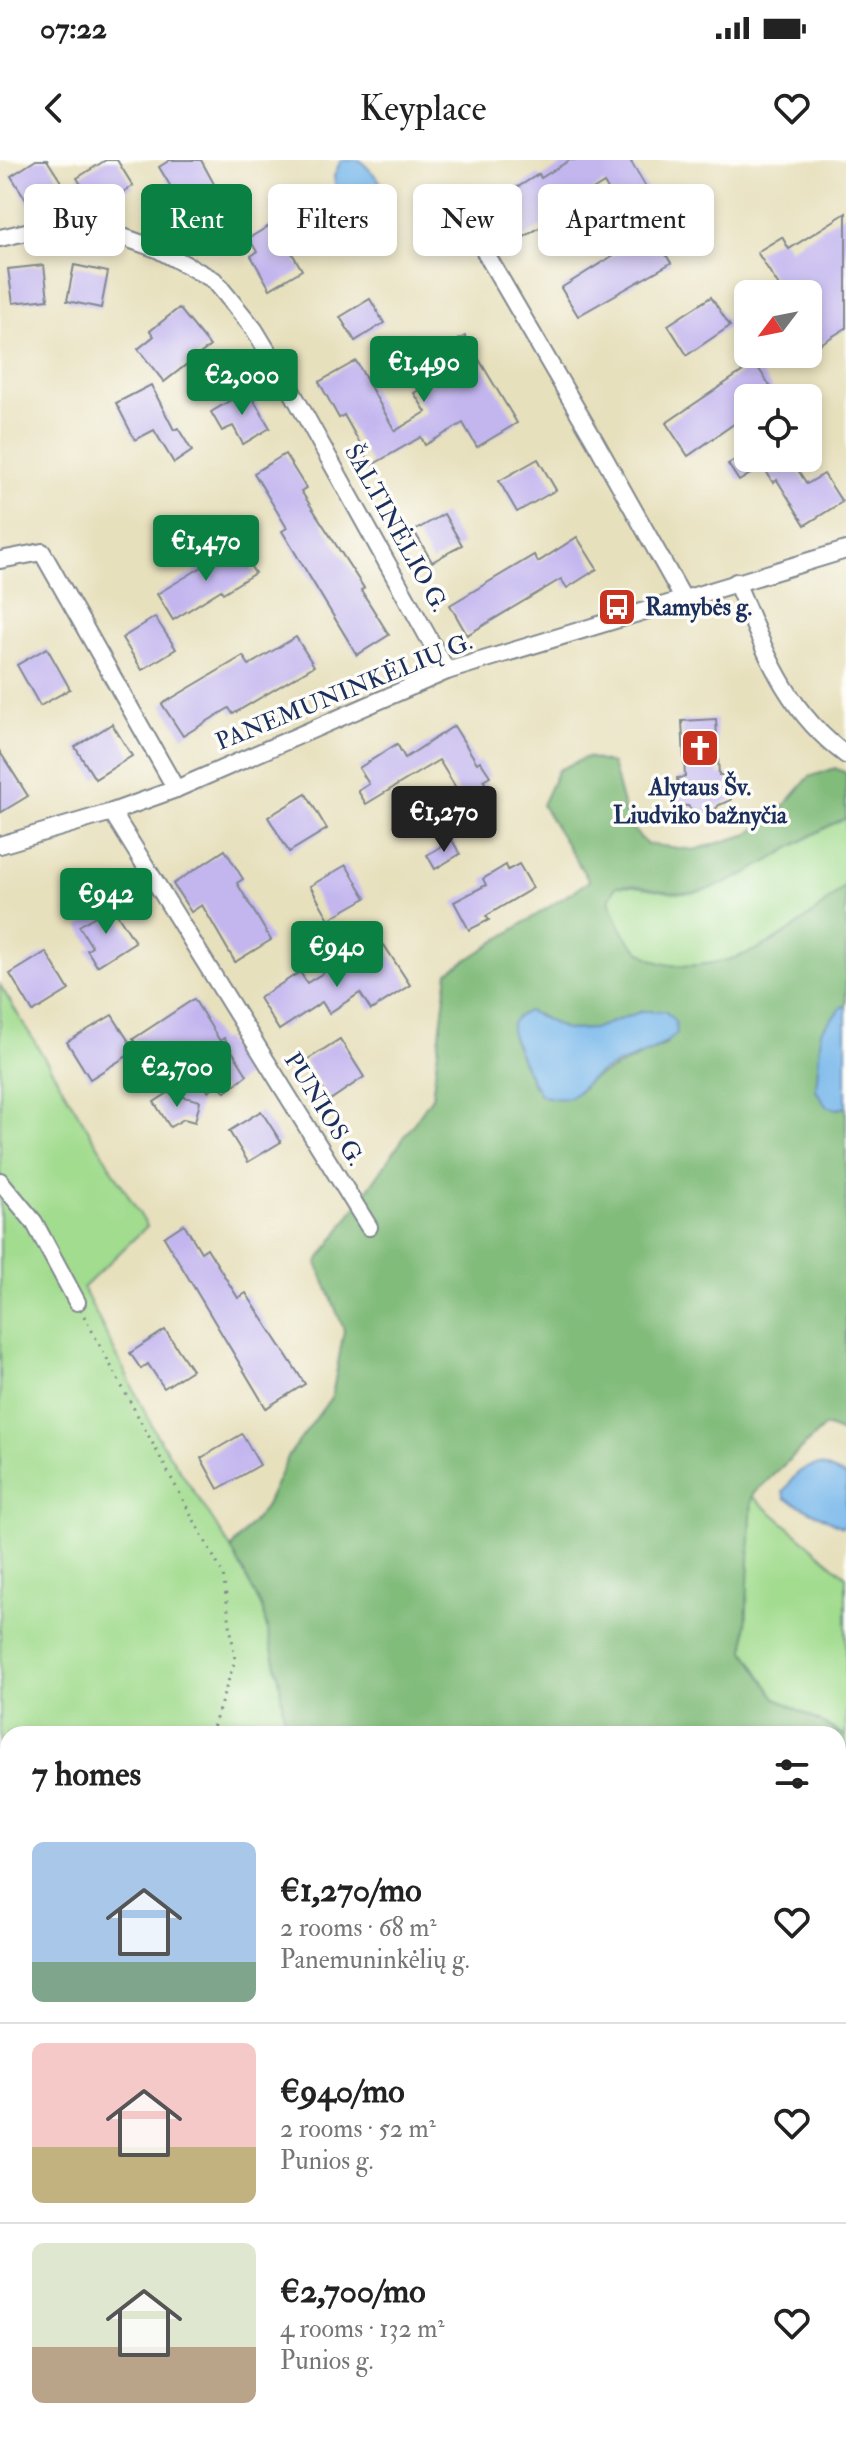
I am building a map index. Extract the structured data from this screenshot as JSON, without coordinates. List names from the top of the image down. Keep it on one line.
{"streets":{"street":["ŠALTINĖLIO G.","PANEMUNINKĖLIŲ G.","PUNIOS G."]},"crossings":[["ŠALTINĖLIO G.","PANEMUNINKĖLIŲ G."],["PANEMUNINKĖLIŲ G.","PUNIOS G."]],"places":{"bus stop":["Ramybės g."],"church":["Alytaus Šv. Liudviko bažnyčia"]},"north":"bottom left","page":{"status":"07:22","header":"Keyplace","chip":["Buy","Rent","Filters","New","Apartment"],"price":["€1,490","€2,000","€1,470","€1,270","€942","€940","€2,700"],"heading":"7 homes","list":[{"name":"€1,270/mo","note":"2 rooms · 68 m² · Panemuninkėlių g."},{"name":"€940/mo","note":"2 rooms · 52 m² · Punios g."},{"name":"€2,700/mo","note":"4 rooms · 132 m² · Punios g."}]}}
